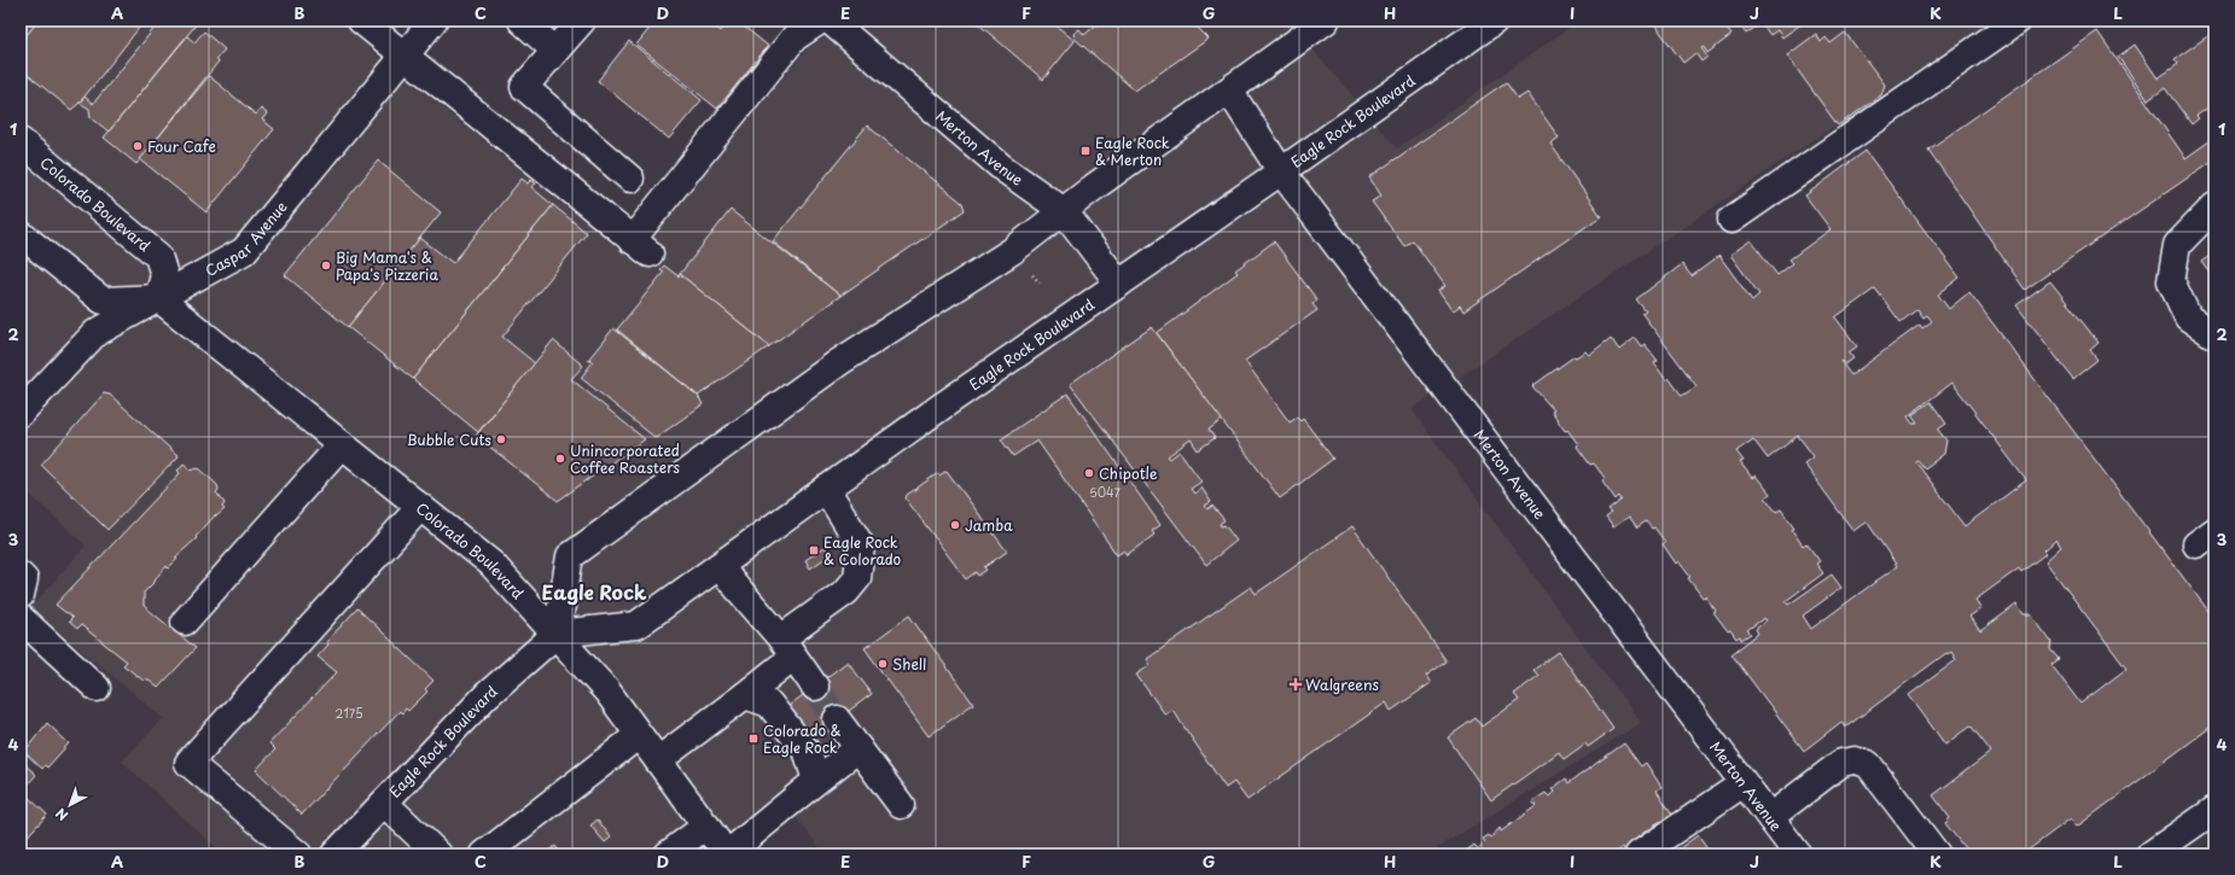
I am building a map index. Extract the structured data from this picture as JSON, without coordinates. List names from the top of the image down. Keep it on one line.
{"streets":{"main road":["Eagle Rock Boulevard","Merton Avenue","Colorado Boulevard","Caspar Avenue"]},"crossings":[["Eagle Rock Boulevard","Merton Avenue"],["Eagle Rock Boulevard","Colorado Boulevard"],["Colorado Boulevard","Caspar Avenue"]],"districts":["Eagle Rock"],"places":{"other":["Four Cafe","Big Mama's & Papa's Pizzeria","Bubble Cuts","Unincorporated Coffee Roasters","Chipotle","Jamba","Shell"],"transit":["Eagle Rock & Merton","Eagle Rock & Colorado","Colorado & Eagle Rock"],"health":["Walgreens"]},"house_numbers":["5047","2175"],"north":"bottom left","grid":{"columns":["A","B","C","D","E","F","G","H","I","J","K","L"],"rows":["1","2","3","4"]}}
